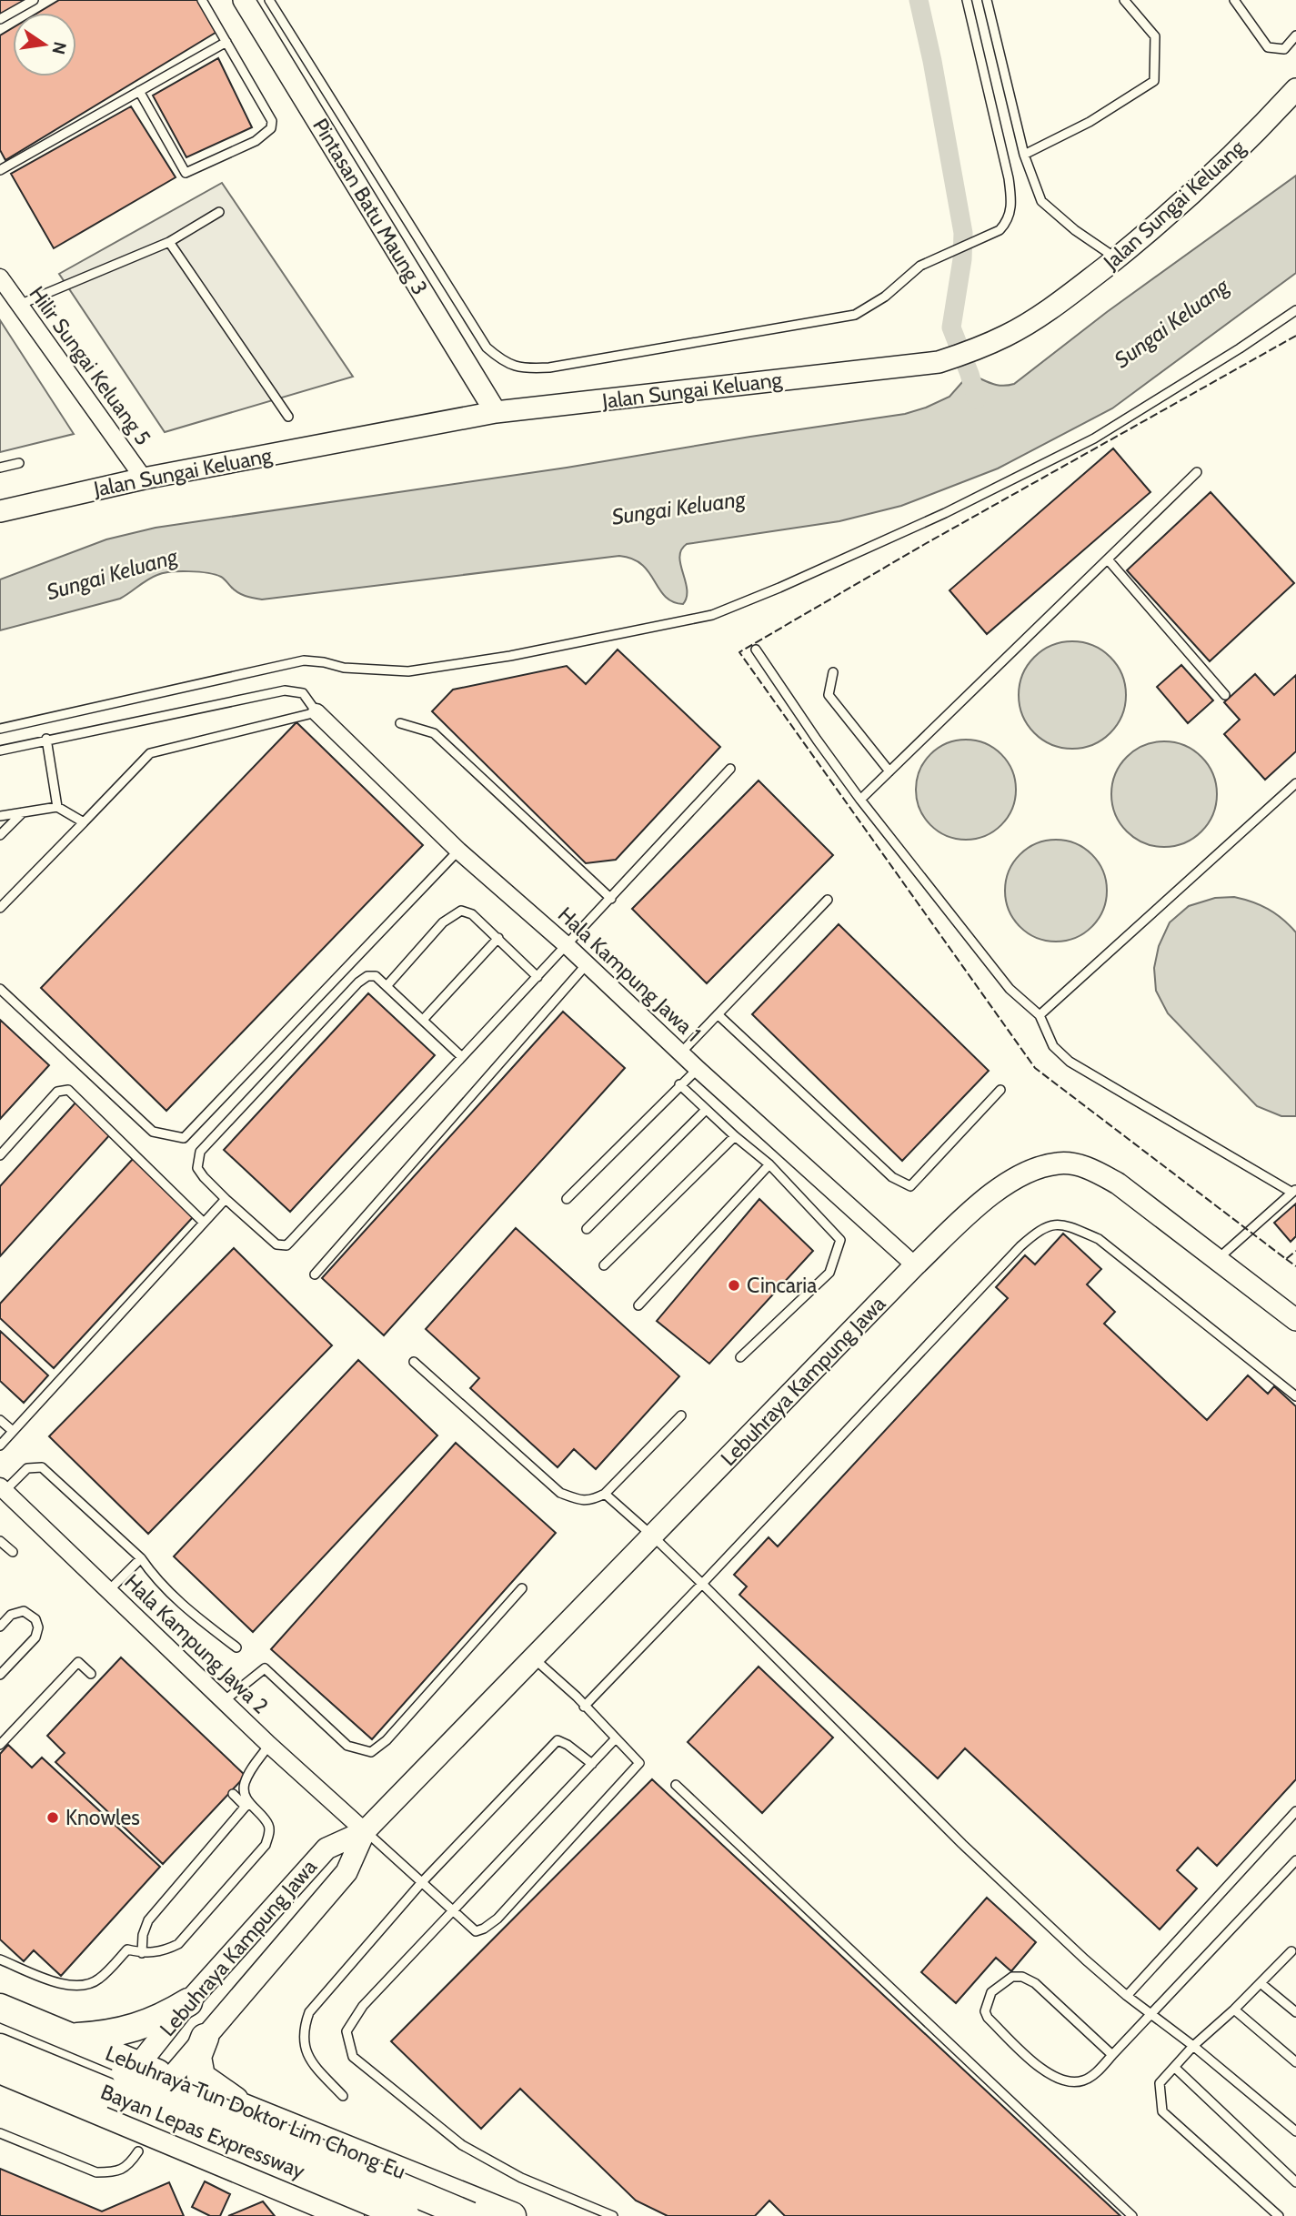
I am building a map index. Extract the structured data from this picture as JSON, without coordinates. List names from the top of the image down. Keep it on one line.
{"streets":{"highway":["Lebuhraya Tun Doktor Lim Chong Eu","Bayan Lepas Expressway"],"street":["Jalan Sungai Keluang","Pintasan Batu Maung 3","Hilir Sungai Keluang 5","Hala Kampung Jawa 1","Lebuhraya Kampung Jawa","Hala Kampung Jawa 2"]},"crossings":[["Jalan Sungai Keluang","Pintasan Batu Maung 3"],["Jalan Sungai Keluang","Hilir Sungai Keluang 5"],["Hala Kampung Jawa 1","Lebuhraya Kampung Jawa"],["Lebuhraya Kampung Jawa","Hala Kampung Jawa 2"],["Lebuhraya Kampung Jawa","Lebuhraya Tun Doktor Lim Chong Eu"]],"water":["Sungai Keluang"],"places":["Cincaria","Knowles"],"north":"right"}
